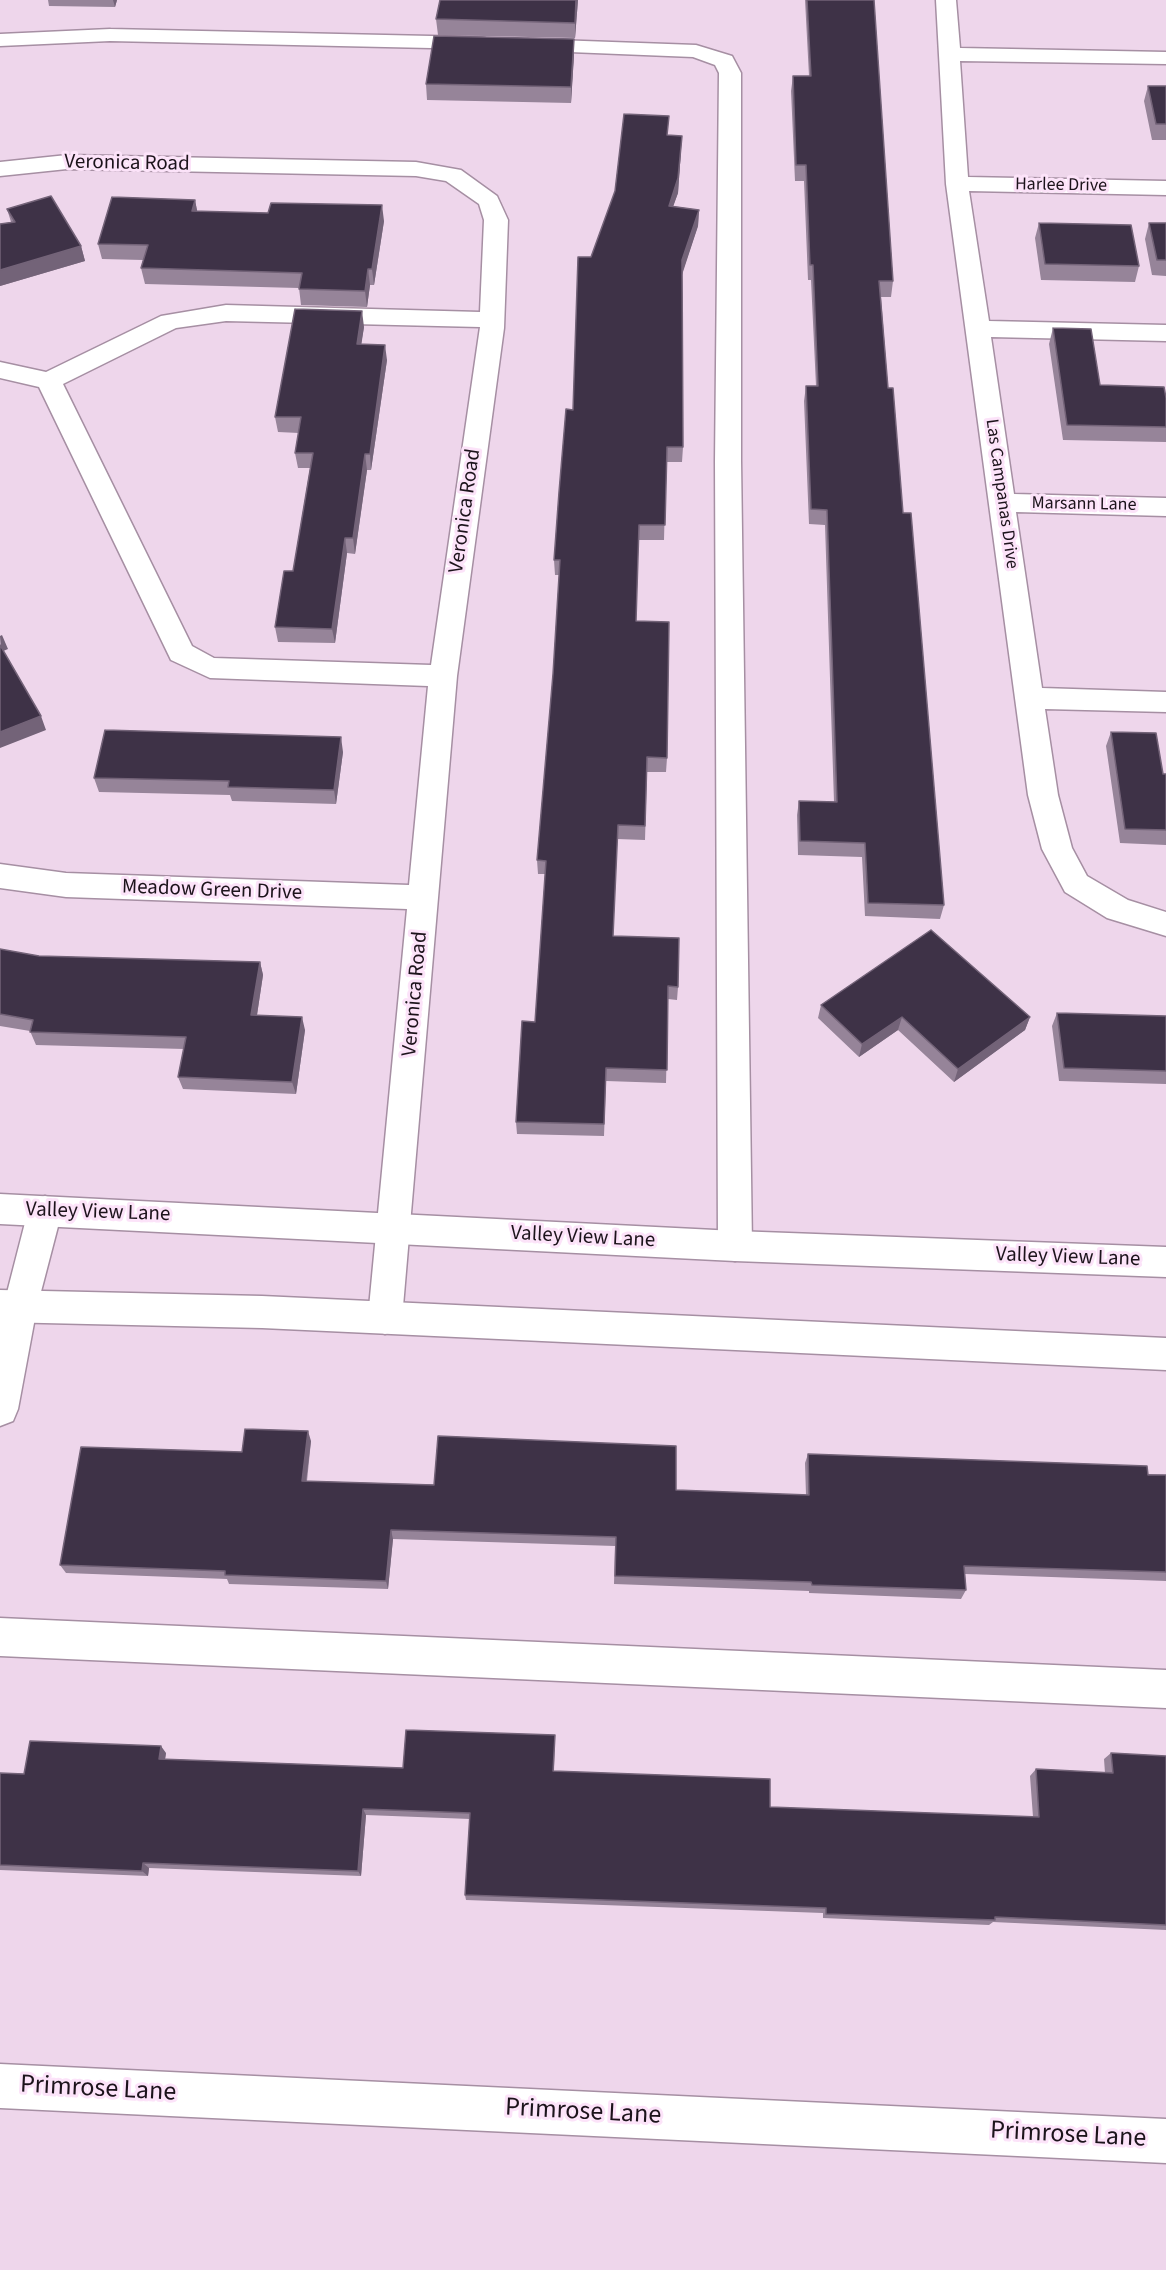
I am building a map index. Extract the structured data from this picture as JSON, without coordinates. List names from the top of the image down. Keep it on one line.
{"streets":{"street":["Veronica Road","Harlee Drive","Las Campanas Drive","Marsann Lane","Meadow Green Drive","Valley View Lane","Primrose Lane"]},"crossings":[["Veronica Road","Meadow Green Drive"],["Veronica Road","Valley View Lane"],["Harlee Drive","Las Campanas Drive"],["Las Campanas Drive","Marsann Lane"]]}
